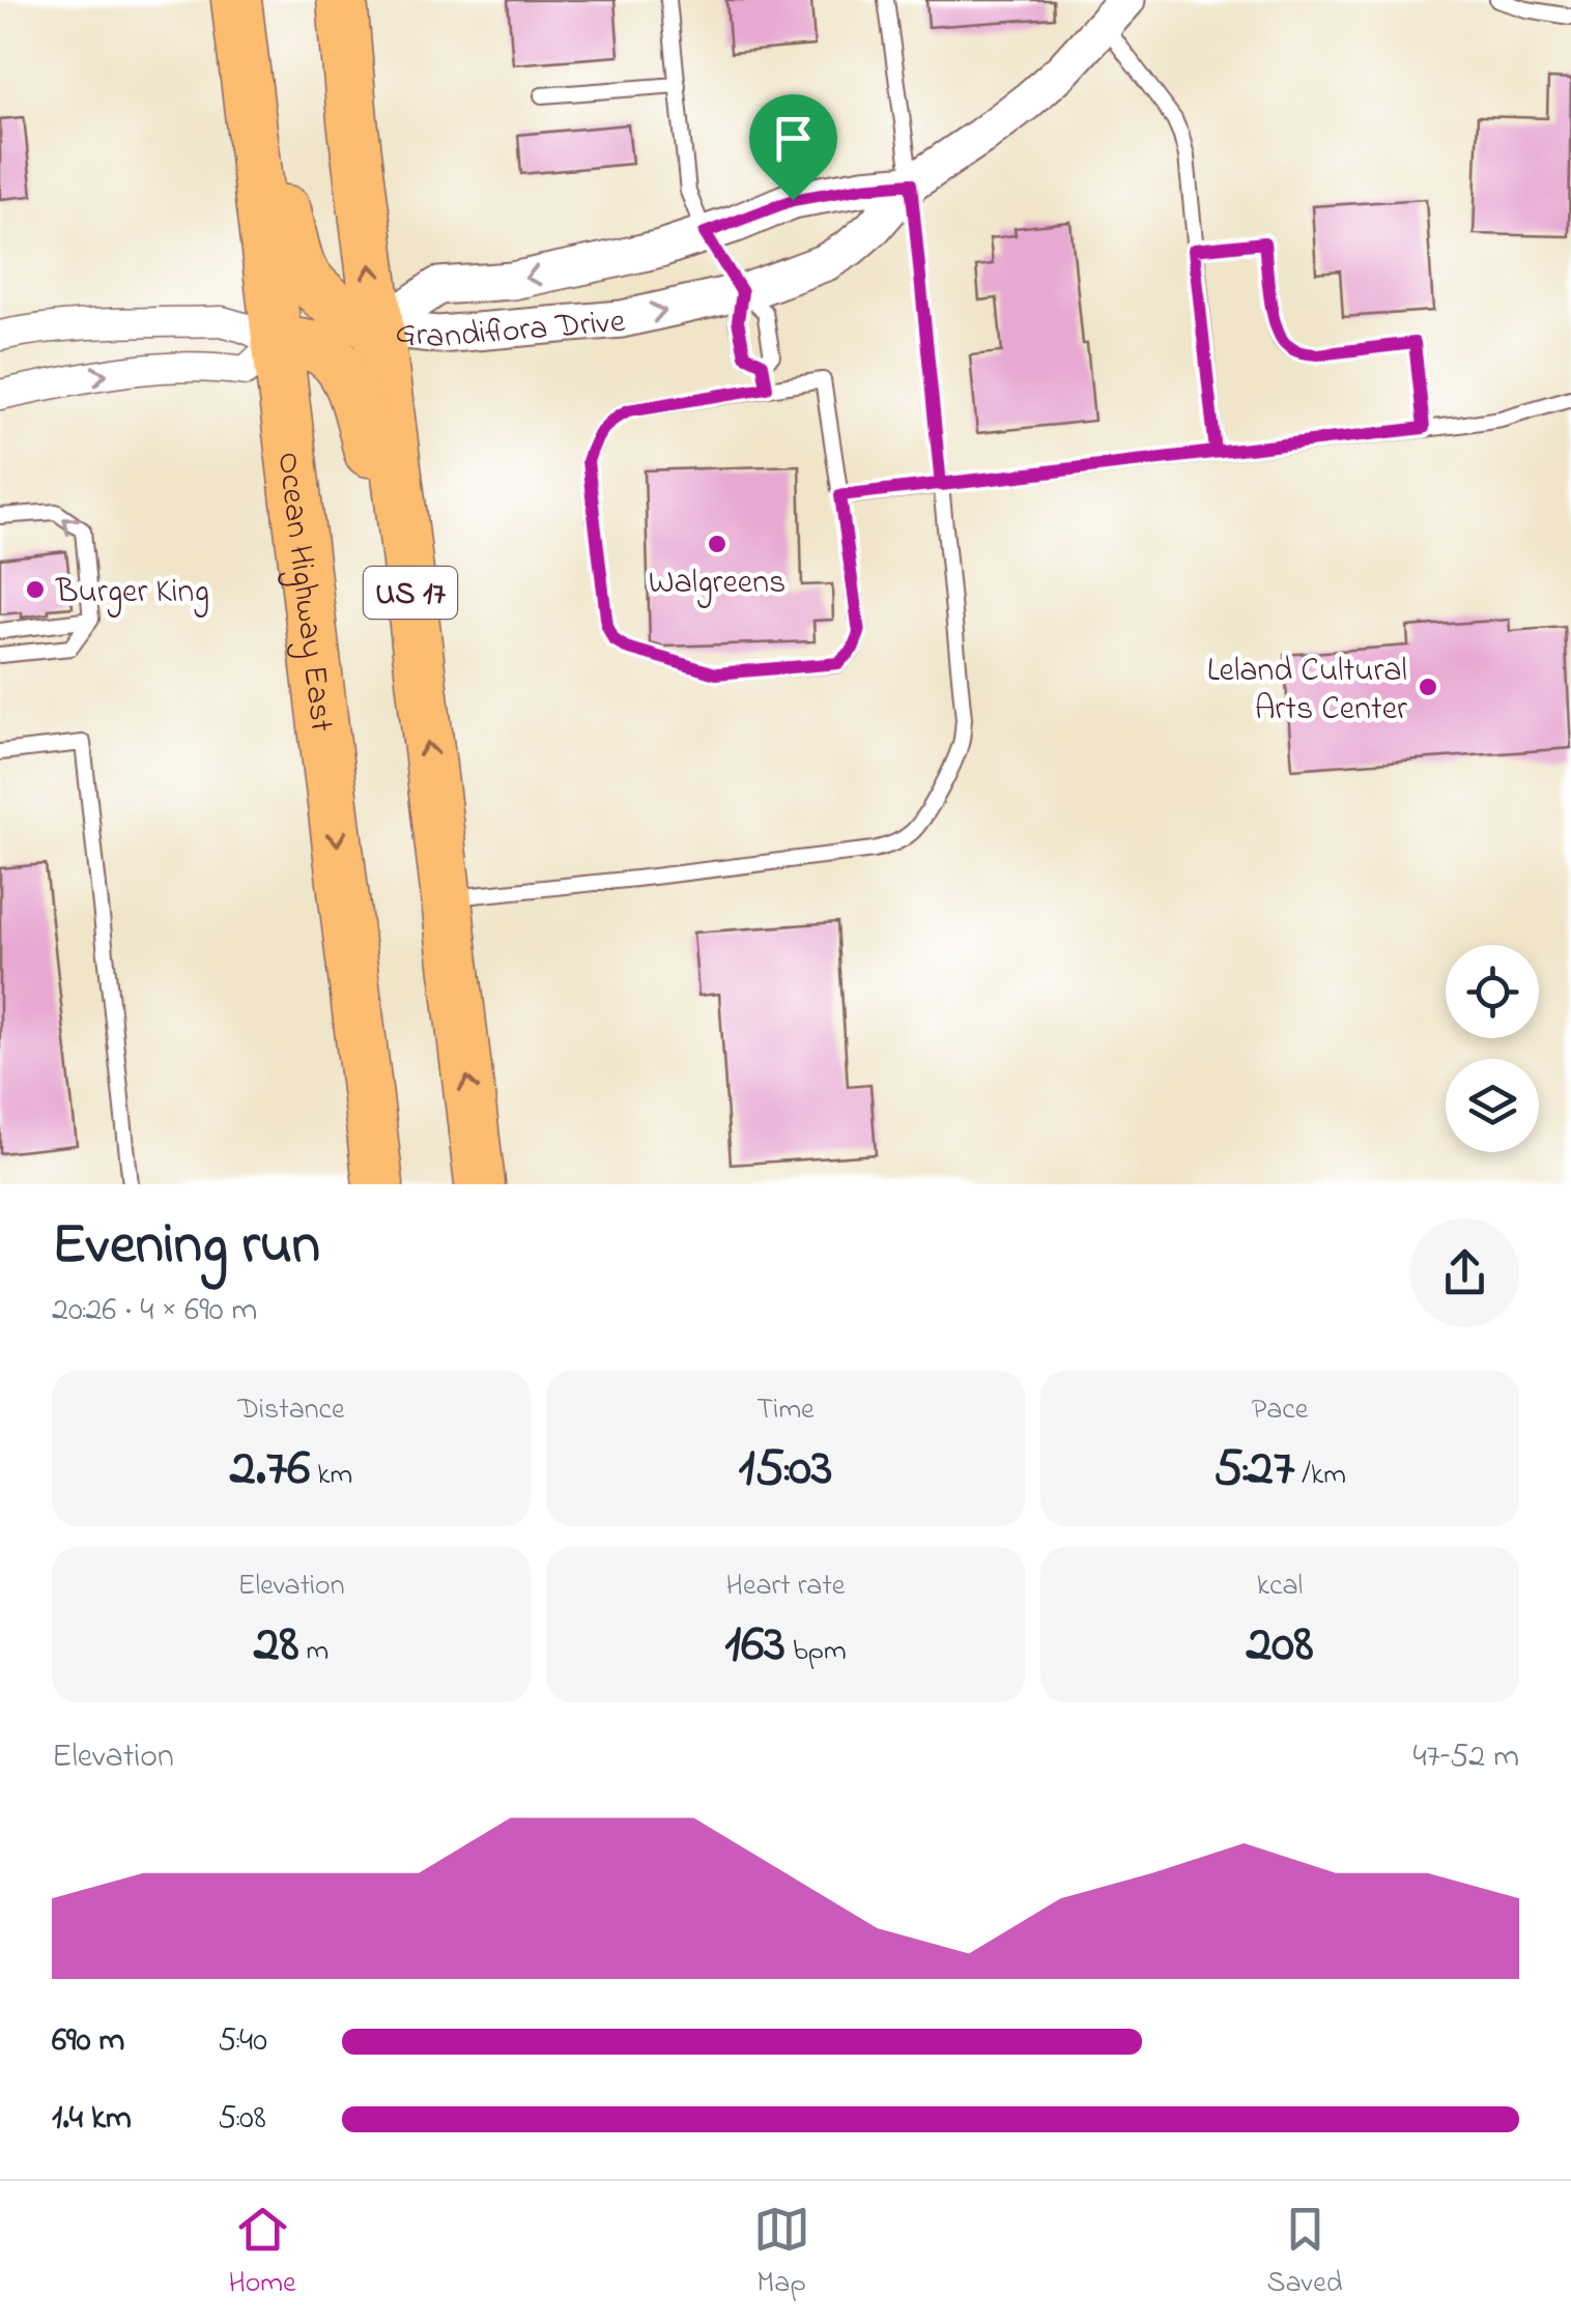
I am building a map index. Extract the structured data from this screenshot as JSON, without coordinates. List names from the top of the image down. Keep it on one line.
{"streets":{"highway":["Ocean Highway East","US 17"],"street":["Grandiflora Drive"]},"crossings":[["Grandiflora Drive","US 17"]],"places":["Walgreens","Burger King","Leland Cultural Arts Center"],"page":{"heading":["Evening run","20:26 · 4 × 690 m"],"stats":[["Distance","2.76 km"],["Time","15:03"],["Pace","5:27 /km"],["Elevation","28 m"],["Heart rate","163 bpm"],["kcal","208"]],"chart":["Elevation","47–52 m"],"list":[{"name":"690 m","note":"5:40"},{"name":"1.4 km","note":"5:08"}],"tabs":["Home","Map","Saved"]}}
